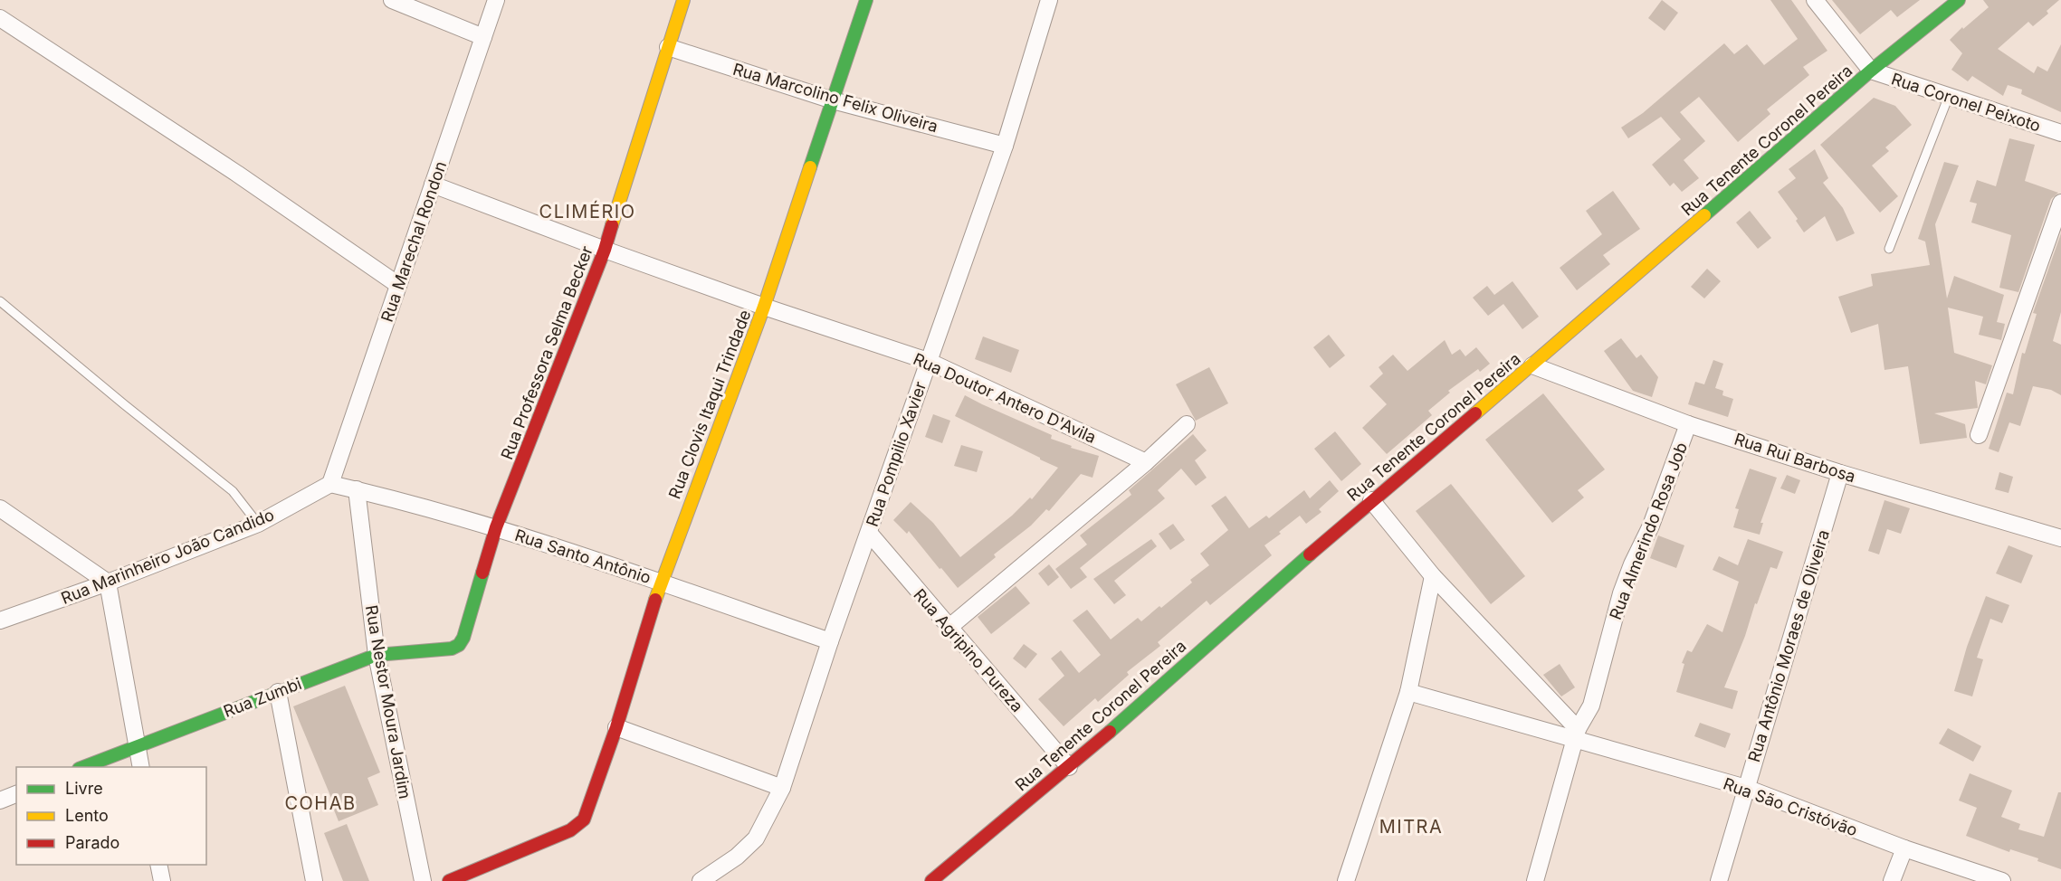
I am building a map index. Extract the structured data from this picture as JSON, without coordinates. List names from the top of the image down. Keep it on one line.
{"streets":{"street":["Rua Marcolino Felix Oliveira","Rua Coronel Peixoto","Rua Tenente Coronel Pereira","Rua Marechal Rondon","Rua Professora Selma Becker","Rua Doutor Antero D'Avila","Rua Clovis Itaqui Trindade","Rua Pompilio Xavier","Rua Rui Barbosa","Rua Almerindo Rosa Job","Rua Marinheiro João Candido","Rua Santo Antônio","Rua Antônio Moraes de Oliveira","Rua Agripino Pureza","Rua Zumbi","Rua Nestor Moura Jardim","Rua São Cristóvão"]},"crossings":[["Rua Marcolino Felix Oliveira","Rua Professora Selma Becker"],["Rua Marcolino Felix Oliveira","Rua Clovis Itaqui Trindade"],["Rua Marcolino Felix Oliveira","Rua Pompilio Xavier"],["Rua Coronel Peixoto","Rua Tenente Coronel Pereira"],["Rua Tenente Coronel Pereira","Rua Rui Barbosa"],["Rua Tenente Coronel Pereira","Rua Agripino Pureza"],["Rua Tenente Coronel Pereira","Rua São Cristóvão"],["Rua Marechal Rondon","Rua Doutor Antero D'Avila"],["Rua Marechal Rondon","Rua Marinheiro João Candido"],["Rua Marechal Rondon","Rua Santo Antônio"],["Rua Professora Selma Becker","Rua Doutor Antero D'Avila"],["Rua Professora Selma Becker","Rua Santo Antônio"],["Rua Professora Selma Becker","Rua Zumbi"],["Rua Doutor Antero D'Avila","Rua Clovis Itaqui Trindade"],["Rua Doutor Antero D'Avila","Rua Pompilio Xavier"],["Rua Clovis Itaqui Trindade","Rua Santo Antônio"],["Rua Pompilio Xavier","Rua Santo Antônio"],["Rua Pompilio Xavier","Rua Agripino Pureza"],["Rua Rui Barbosa","Rua Almerindo Rosa Job"],["Rua Rui Barbosa","Rua Antônio Moraes de Oliveira"],["Rua Almerindo Rosa Job","Rua São Cristóvão"],["Rua Marinheiro João Candido","Rua Santo Antônio"],["Rua Santo Antônio","Rua Nestor Moura Jardim"],["Rua Antônio Moraes de Oliveira","Rua São Cristóvão"],["Rua Zumbi","Rua Nestor Moura Jardim"]],"districts":["CLIMÉRIO","COHAB","MITRA"],"legend":["Livre","Lento","Parado"]}
